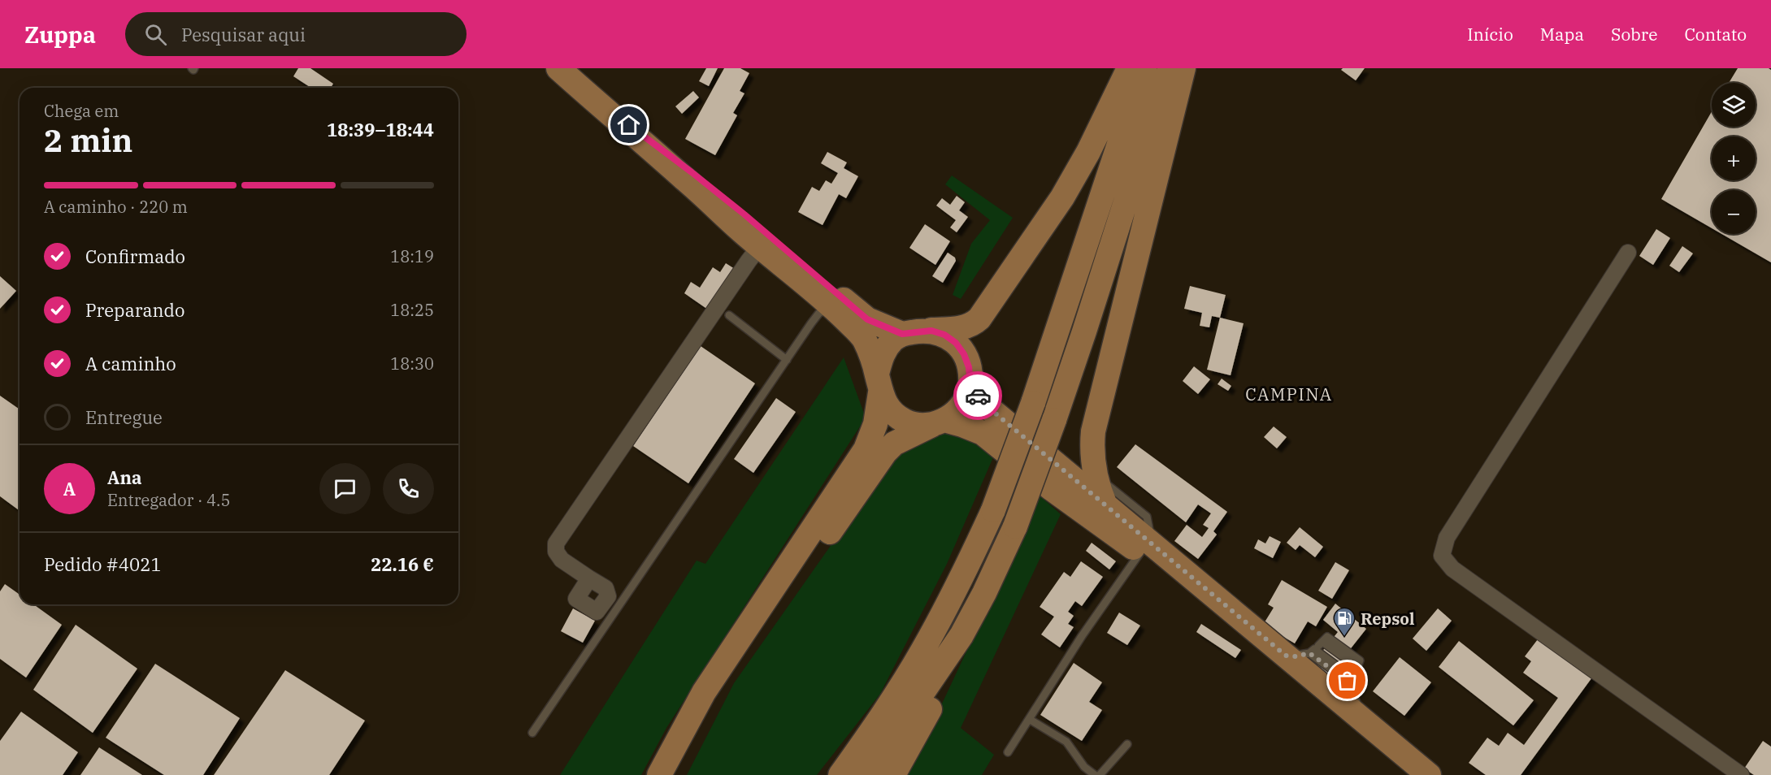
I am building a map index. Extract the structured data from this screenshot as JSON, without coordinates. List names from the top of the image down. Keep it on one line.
{"districts":["CAMPINA"],"places":{"fuel station":["Repsol"]},"page":{"header":"Zuppa","search":"Pesquisar aqui","nav":["Início","Mapa","Sobre","Contato"],"map_buttons":["+","−"],"heading":["2 min","Chega em","18:39–18:44"],"panel":["Ana","Entregador · 4.5","Pedido #4021","22.16 €"],"bar":"A caminho · 220 m","list":[["Confirmado","18:19"],["Preparando","18:25"],["A caminho","18:30"],"Entregue"],"round":"A"}}
